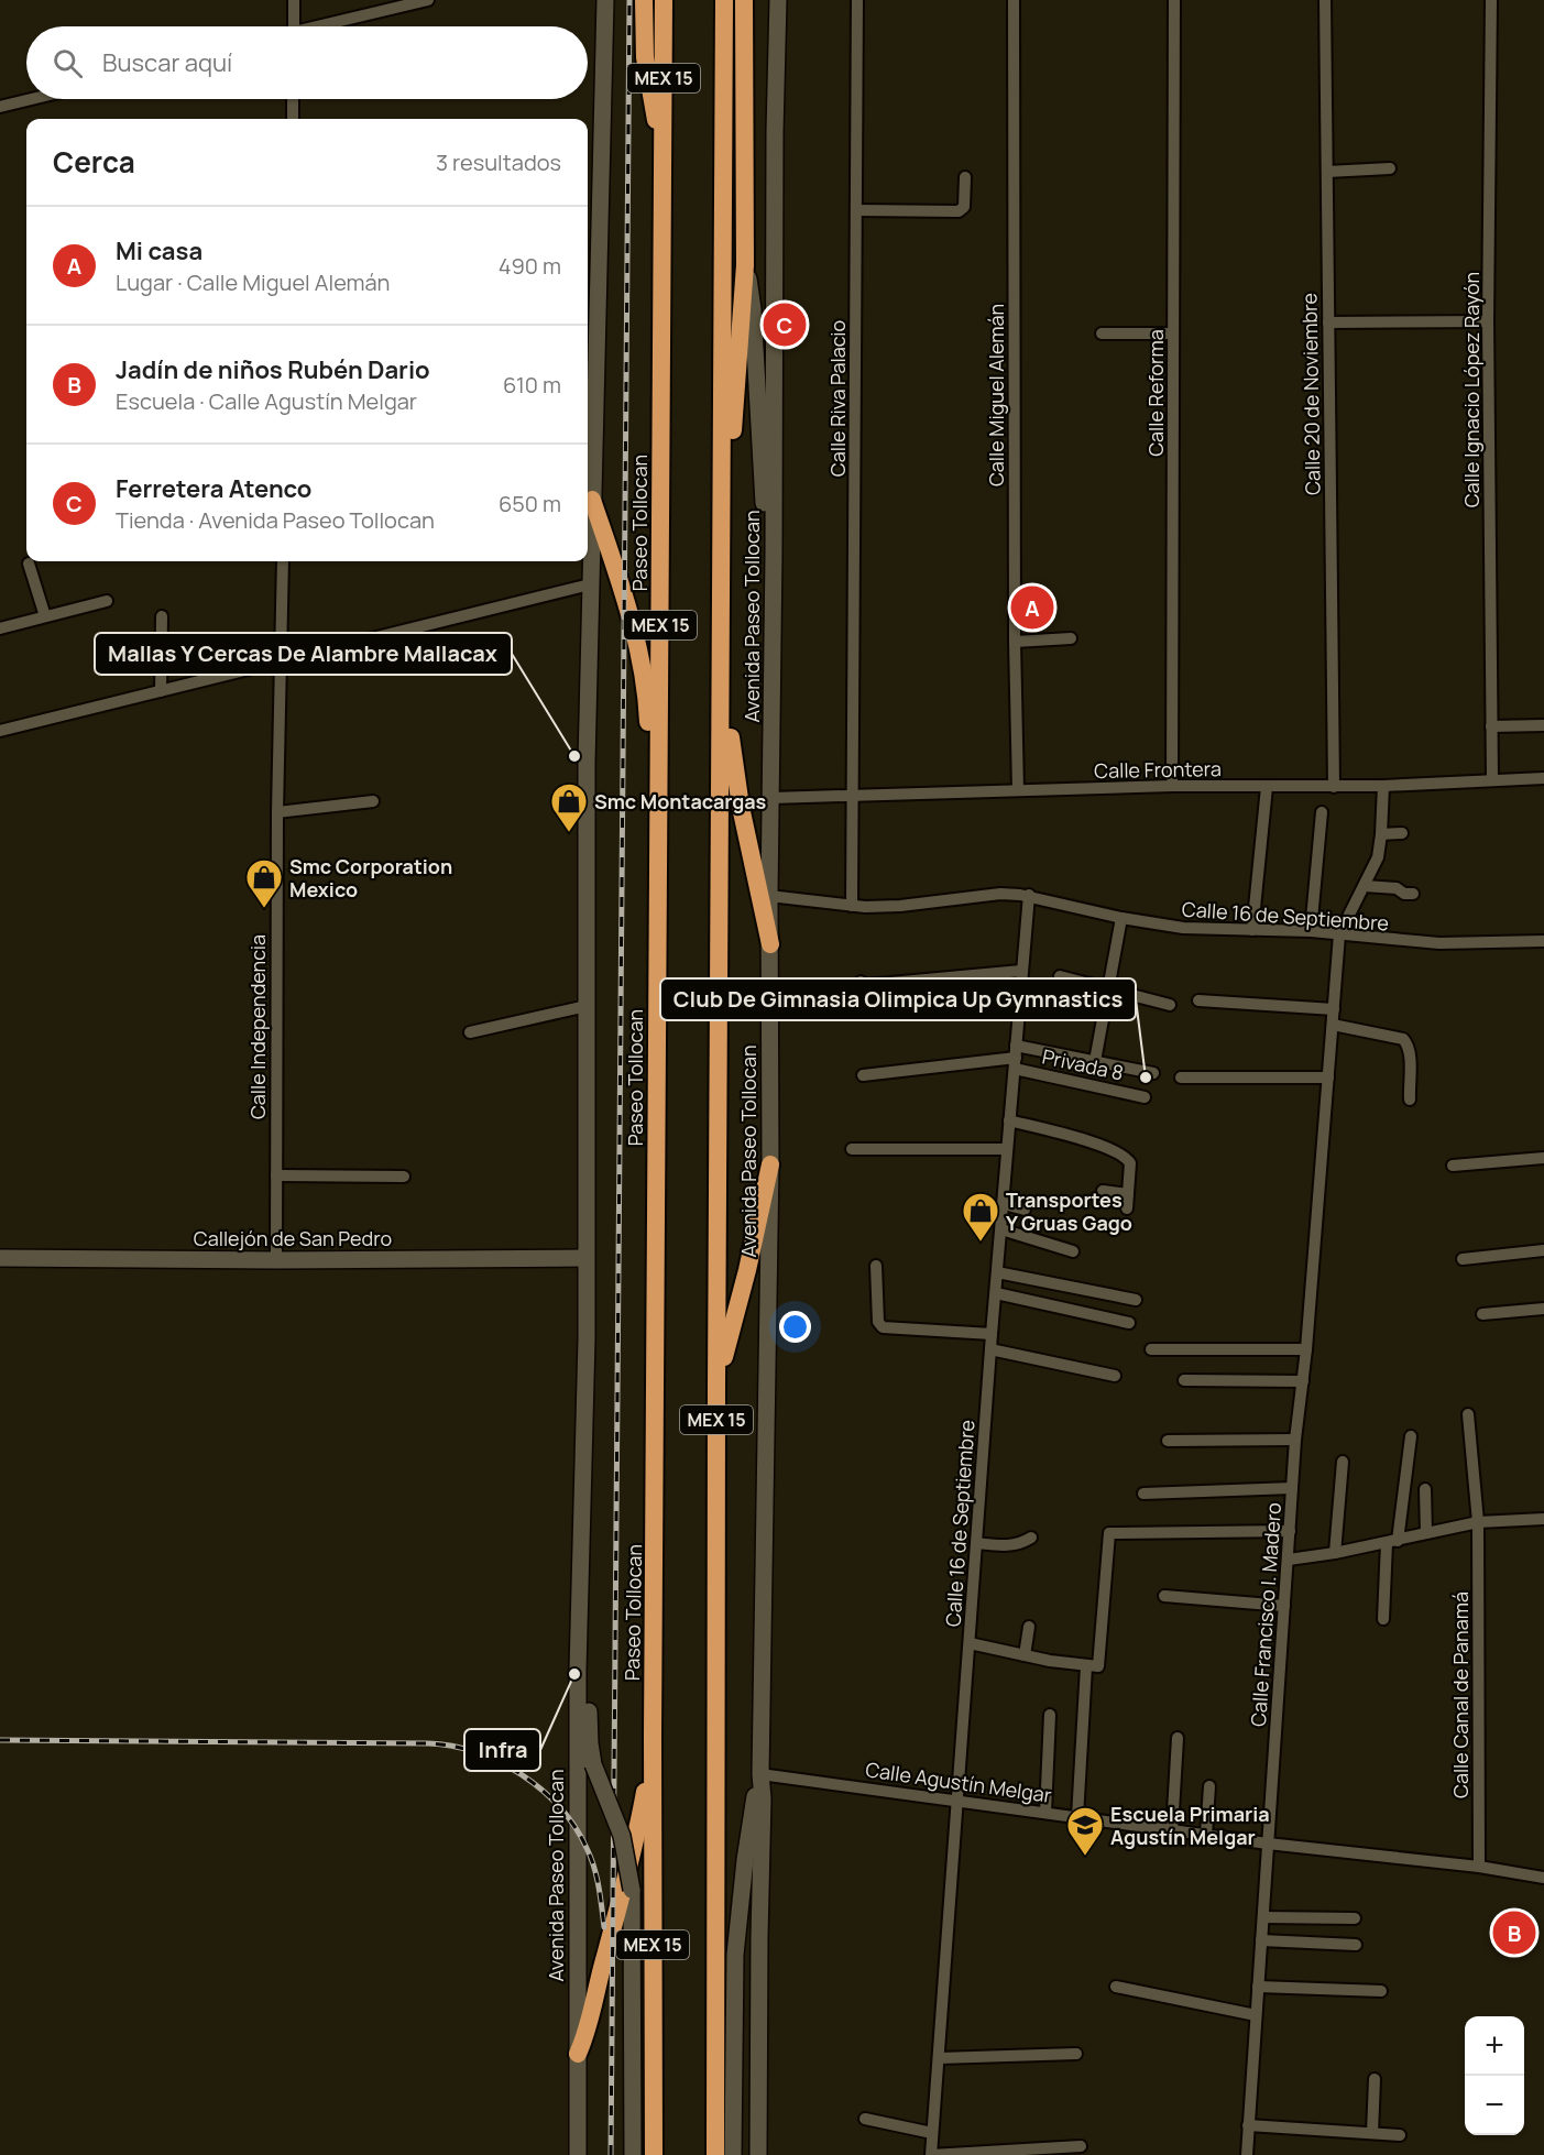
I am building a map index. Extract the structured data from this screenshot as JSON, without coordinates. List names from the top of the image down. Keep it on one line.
{"streets":{"highway":["MEX 15","Paseo Tollocan"],"main road":["Avenida Paseo Tollocan","Callejón de San Pedro"],"street":["Calle Ignacio López Rayón","Calle Reforma","Calle 20 de Noviembre","Calle Miguel Alemán","Calle Riva Palacio","Calle Frontera","Calle 16 de Septiembre","Calle Independencia","Privada 8","Calle Francisco I. Madero","Calle Canal de Panamá","Calle Agustín Melgar"]},"crossings":[["Calle Ignacio López Rayón","Calle Frontera"],["Calle Reforma","Calle Frontera"],["Calle 20 de Noviembre","Calle Frontera"],["Calle Miguel Alemán","Calle Frontera"],["Calle Riva Palacio","Calle Frontera"],["Calle Riva Palacio","Calle 16 de Septiembre"],["Avenida Paseo Tollocan","Calle Frontera"],["Avenida Paseo Tollocan","Calle 16 de Septiembre"],["Avenida Paseo Tollocan","Callejón de San Pedro"],["Avenida Paseo Tollocan","Calle Agustín Melgar"],["Calle Frontera","Calle Francisco I. Madero"],["Calle 16 de Septiembre","Privada 8"],["Calle 16 de Septiembre","Calle Francisco I. Madero"],["Calle 16 de Septiembre","Calle Agustín Melgar"],["Calle Independencia","Callejón de San Pedro"],["Calle Francisco I. Madero","Calle Agustín Melgar"],["Calle Canal de Panamá","Calle Agustín Melgar"]],"places":{"other":["Mallas Y Cercas De Alambre Mallacax","Club De Gimnasia Olimpica Up Gymnastics","Infra"],"shop":["Smc Montacargas","Smc Corporation Mexico","Transportes Y Gruas Gago"],"school or university":["Escuela Primaria Agustín Melgar"]},"page":{"search":"Buscar aquí","heading":["Cerca","3 resultados"],"list":[{"mark":"A","name":"Mi casa","note":"Lugar · Calle Miguel Alemán","value":"490 m"},{"mark":"B","name":"Jadín de niños Rubén Dario","note":"Escuela · Calle Agustín Melgar","value":"610 m"},{"mark":"C","name":"Ferretera Atenco","note":"Tienda · Avenida Paseo Tollocan","value":"650 m"}],"pins":["C","A","B"],"map_buttons":["+","−"]}}
